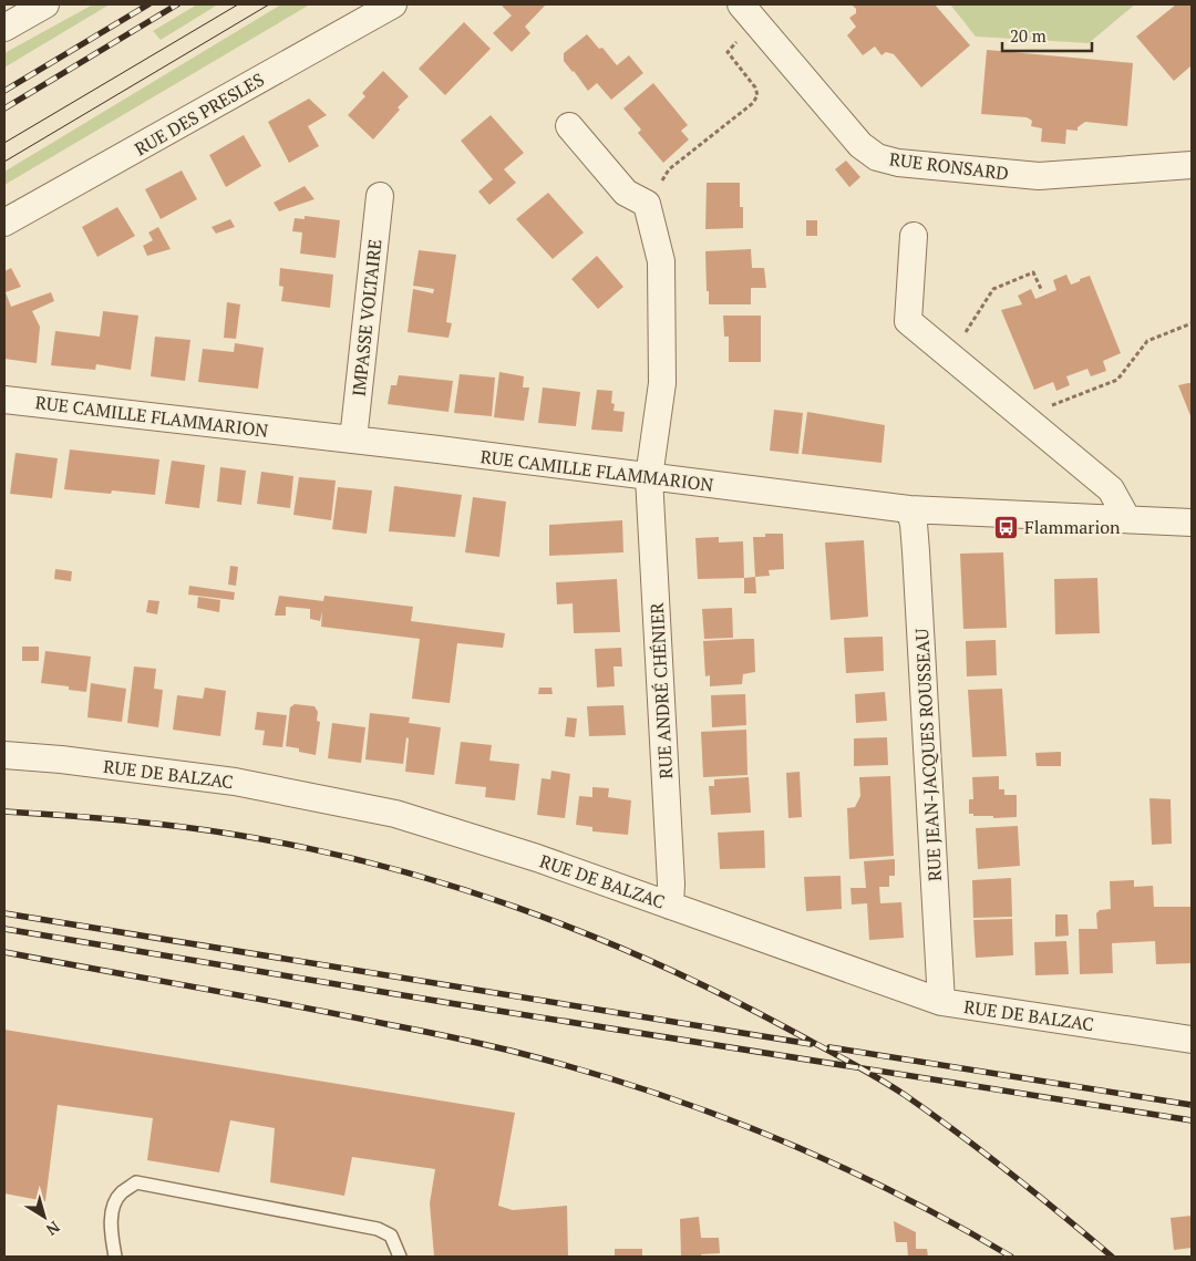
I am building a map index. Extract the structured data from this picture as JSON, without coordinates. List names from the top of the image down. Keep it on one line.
{"streets":{"street":["RUE DES PRESLES","RUE RONSARD","IMPASSE VOLTAIRE","RUE CAMILLE FLAMMARION","RUE ANDRÉ CHÉNIER","RUE JEAN-JACQUES ROUSSEAU","RUE DE BALZAC"]},"crossings":[["IMPASSE VOLTAIRE","RUE CAMILLE FLAMMARION"],["RUE CAMILLE FLAMMARION","RUE ANDRÉ CHÉNIER"],["RUE CAMILLE FLAMMARION","RUE JEAN-JACQUES ROUSSEAU"],["RUE ANDRÉ CHÉNIER","RUE DE BALZAC"],["RUE JEAN-JACQUES ROUSSEAU","RUE DE BALZAC"]],"places":{"bus stop":["Flammarion"]},"scale_bar":"20 m","north":"bottom right"}
